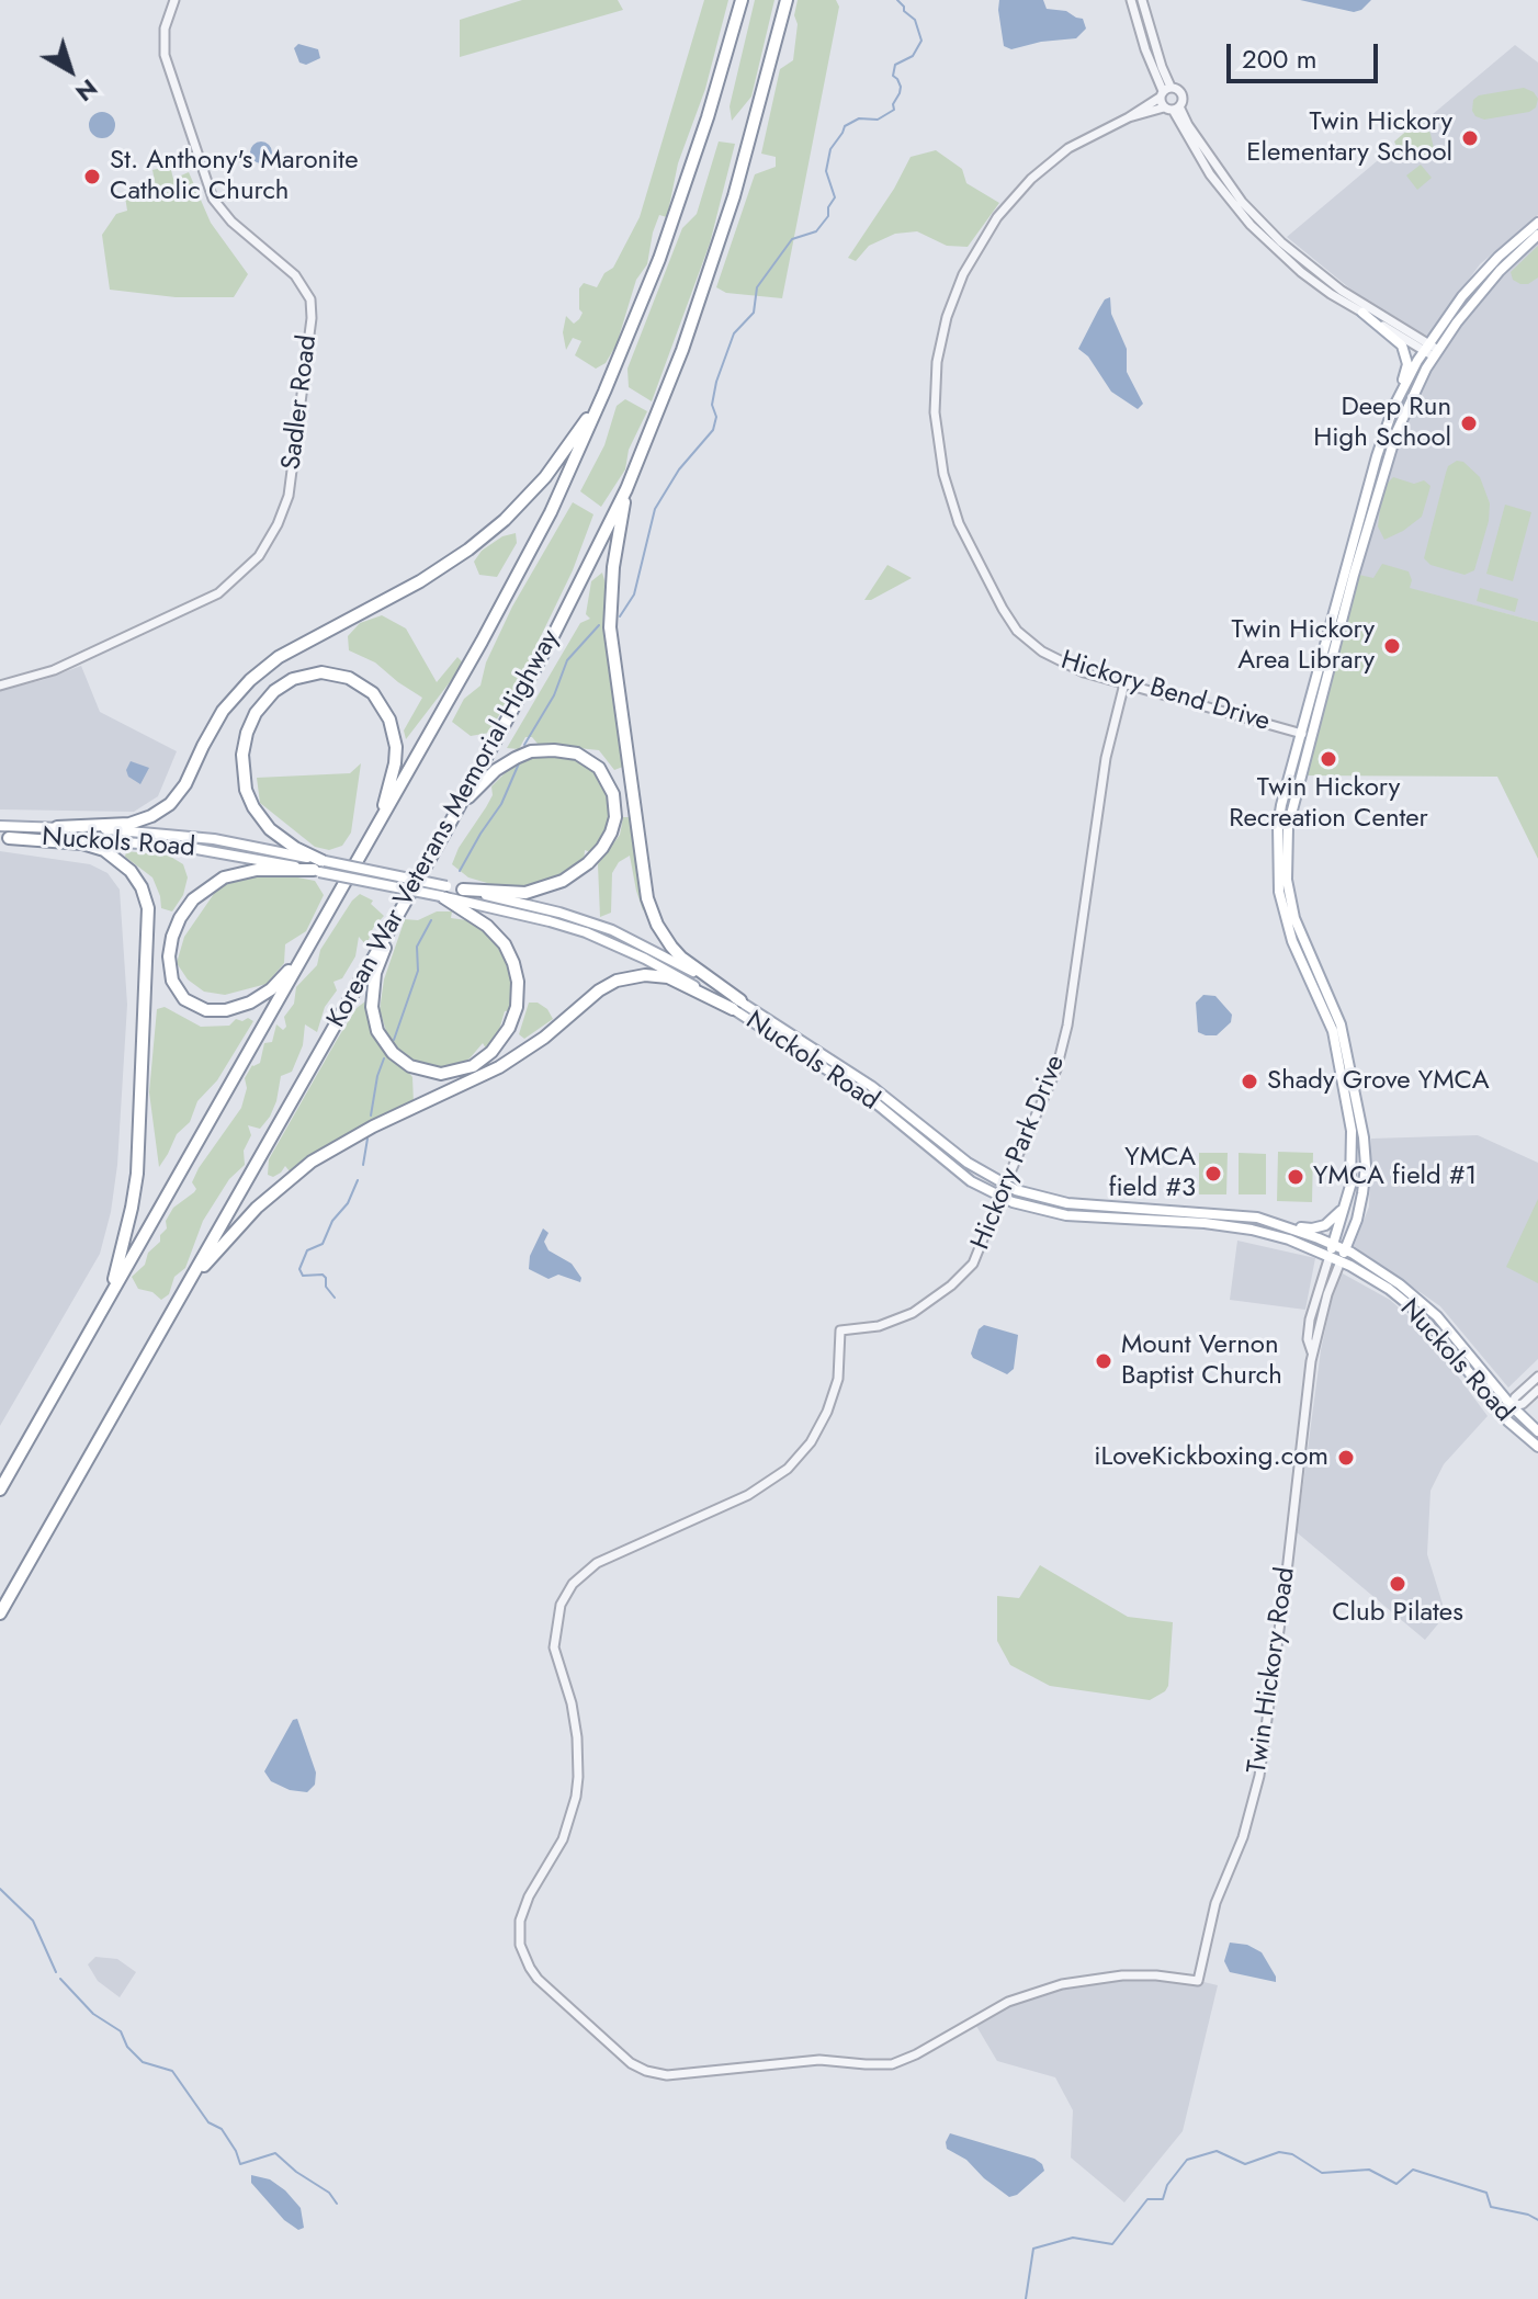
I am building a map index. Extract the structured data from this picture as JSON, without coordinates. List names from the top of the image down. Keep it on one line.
{"streets":{"highway":["Korean War Veterans Memorial Highway"],"main road":["Nuckols Road","Twin Hickory Road"],"street":["Sadler Road","Hickory Bend Drive","Hickory Park Drive"]},"crossings":[["Hickory Bend Drive","Hickory Park Drive"],["Hickory Bend Drive","Twin Hickory Road"],["Nuckols Road","Hickory Park Drive"],["Nuckols Road","Twin Hickory Road"],["Hickory Park Drive","Twin Hickory Road"]],"places":["Twin Hickory Elementary School","St. Anthony's Maronite Catholic Church","Deep Run High School","Twin Hickory Area Library","Twin Hickory Recreation Center","Shady Grove YMCA","YMCA field #3","YMCA field #1","Mount Vernon Baptist Church","iLoveKickboxing.com","Club Pilates"],"scale_bar":"200 m","north":"bottom right"}
